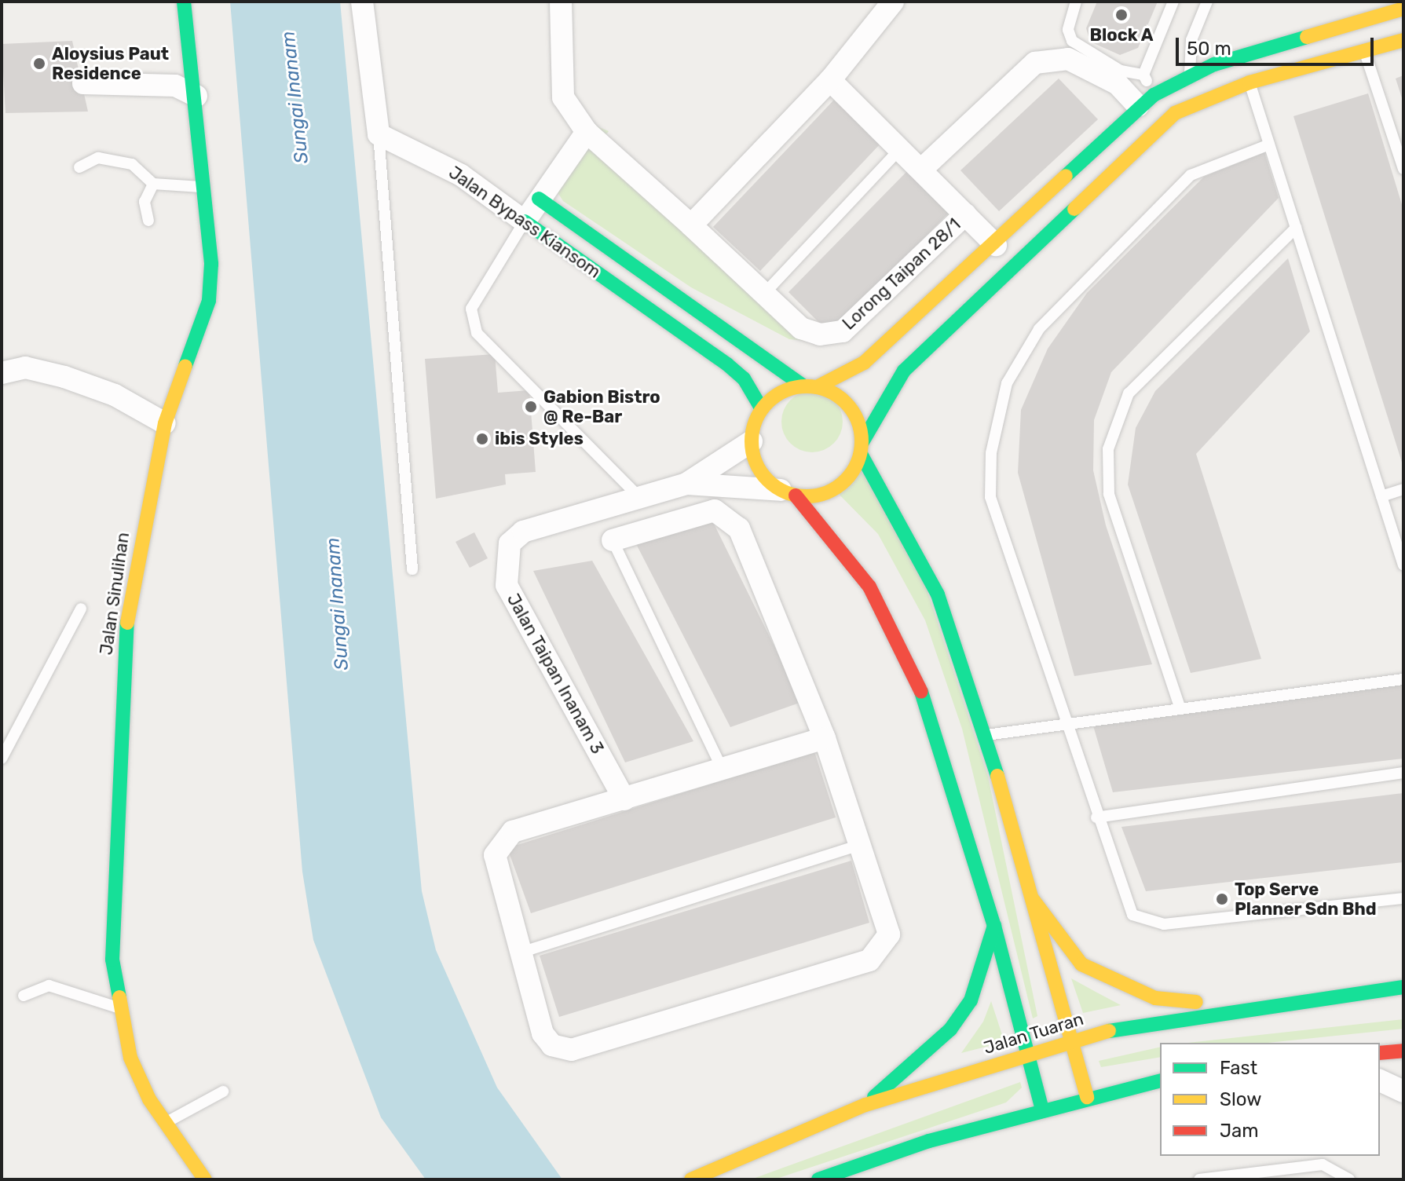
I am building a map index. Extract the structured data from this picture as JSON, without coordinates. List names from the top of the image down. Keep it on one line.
{"streets":{"street":["Jalan Bypass Kiansom","Lorong Taipan 28/1","Jalan Sinulihan","Jalan Taipan Inanam 3","Jalan Tuaran"]},"crossings":[["Jalan Bypass Kiansom","Jalan Taipan Inanam 3"]],"water":["Sungai Inanam"],"places":["Block A","Aloysius Paut Residence","Gabion Bistro @ Re-Bar","ibis Styles","Top Serve Planner Sdn Bhd"],"legend":["Fast","Slow","Jam"],"scale_bar":"50 m"}
